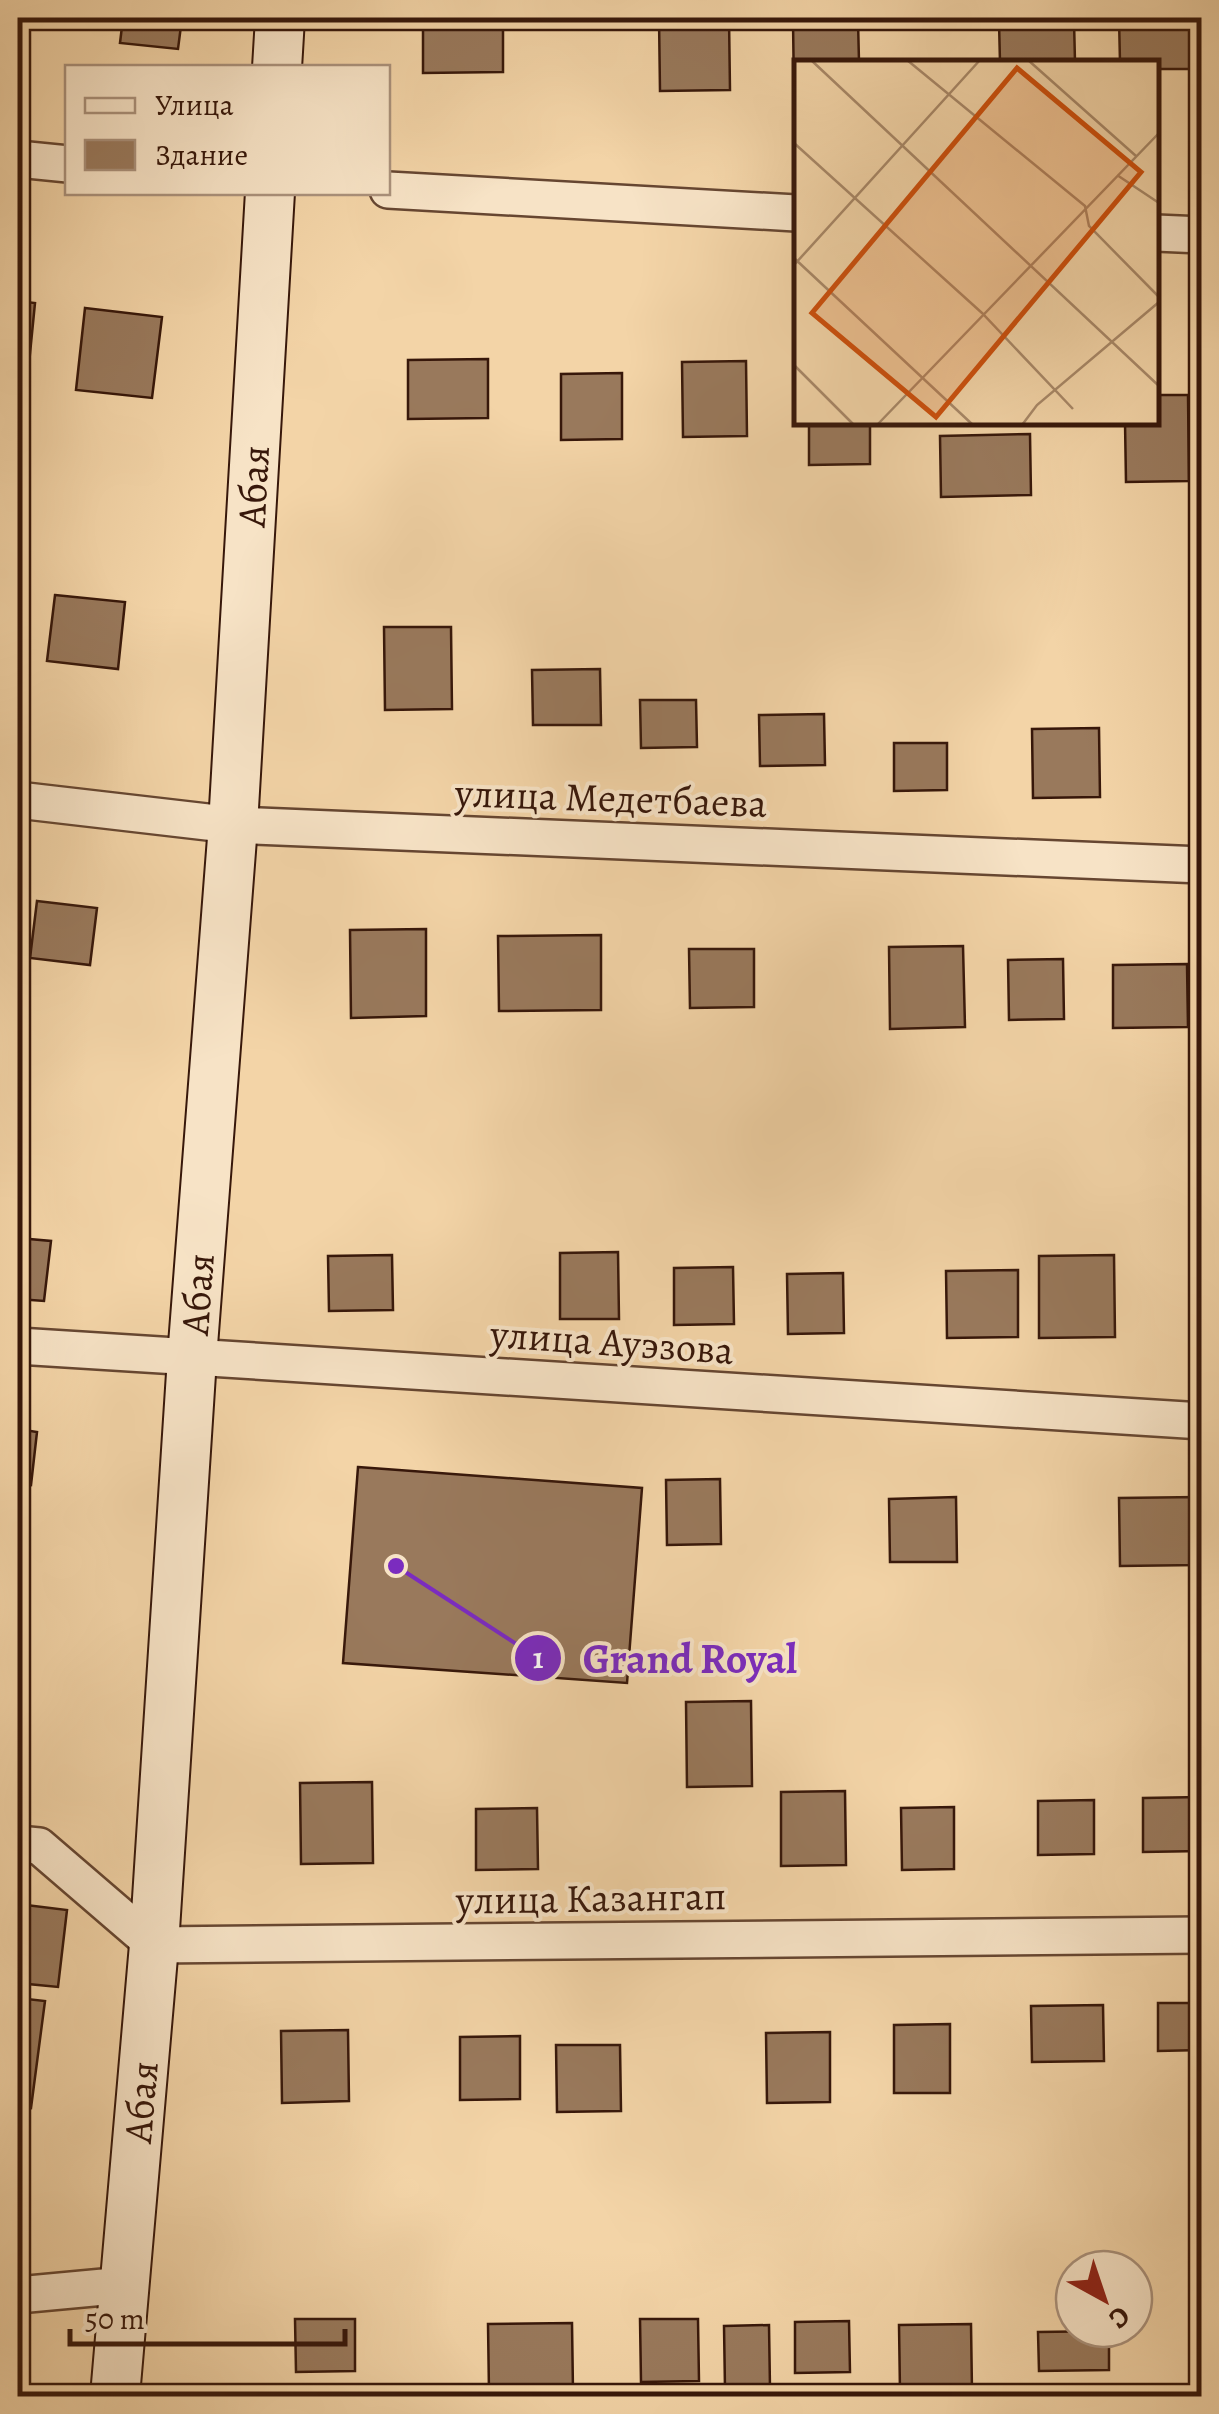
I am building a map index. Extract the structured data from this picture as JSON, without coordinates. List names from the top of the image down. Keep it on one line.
{"streets":{"street":["Абая","улица Медетбаева","улица Ауэзова","улица Казангап"]},"crossings":[["Абая","улица Медетбаева"],["Абая","улица Ауэзова"],["Абая","улица Казангап"]],"places":["Grand Royal"],"legend":["Улица","Здание"],"scale_bar":"50 m","north":"bottom right"}
